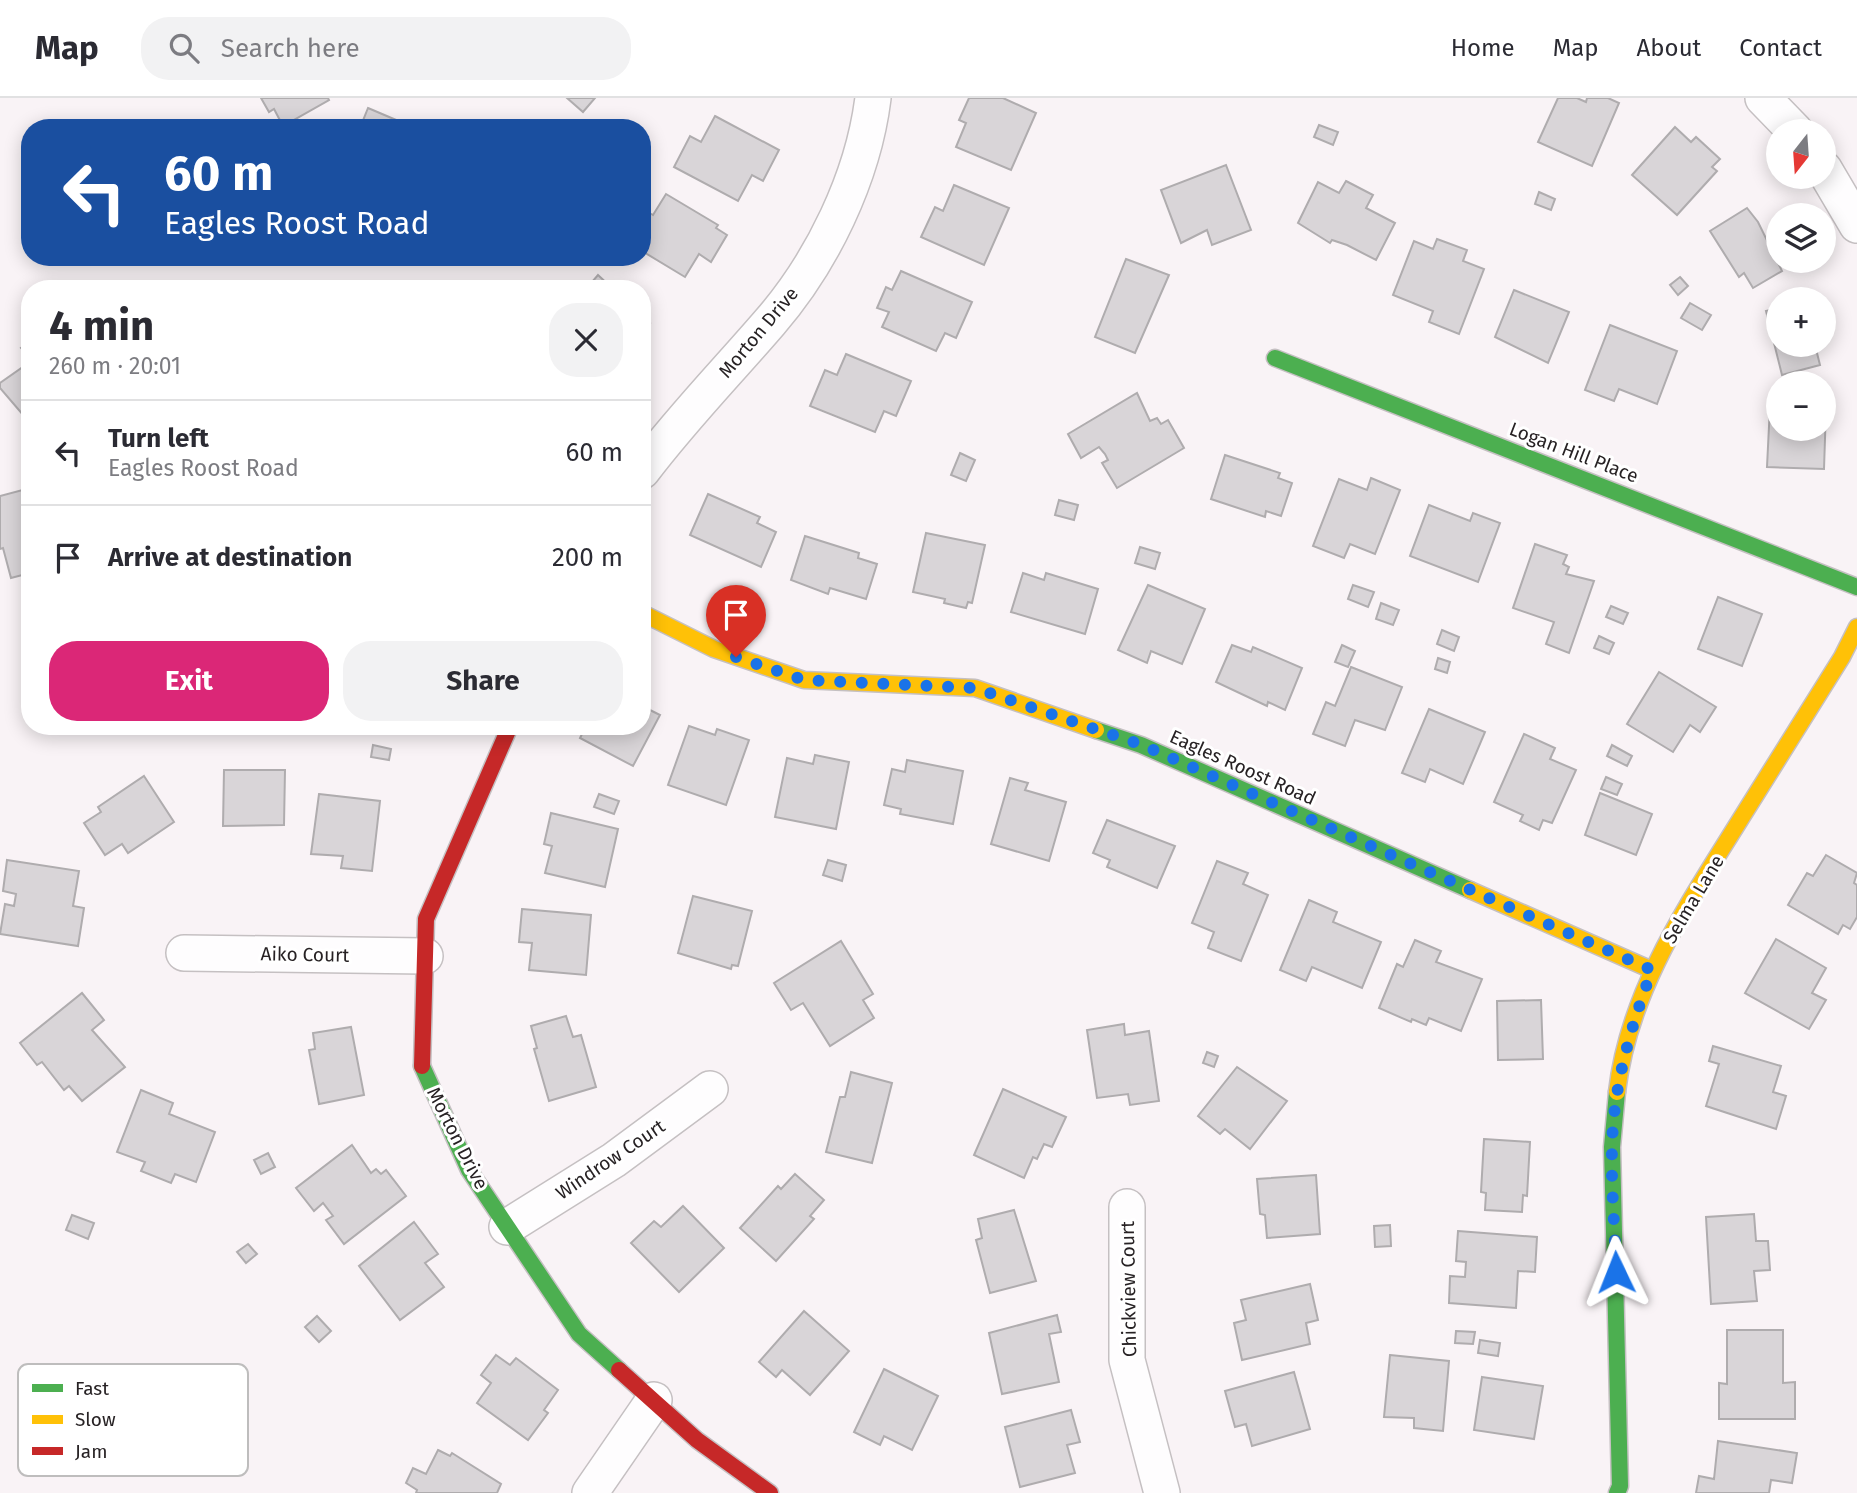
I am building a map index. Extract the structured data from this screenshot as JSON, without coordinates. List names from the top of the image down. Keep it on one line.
{"streets":{"street":["Morton Drive","Logan Hill Place","Eagles Roost Road","Selma Lane","Aiko Court","Windrow Court","Chickview Court"]},"crossings":[["Morton Drive","Aiko Court"],["Morton Drive","Windrow Court"],["Eagles Roost Road","Selma Lane"]],"legend":["Fast","Slow","Jam"],"north":"bottom","page":{"header":"Map","search":"Search here","nav":["Home","Map","About","Contact"],"map_buttons":["+","−"],"turn":["60 m","Eagles Roost Road"],"heading":["4 min","260 m · 20:01"],"list":[{"name":"Turn left","note":"Eagles Roost Road","value":"60 m"},{"name":"Arrive at destination","value":"200 m"}],"buttons":["Exit","Share"]}}
